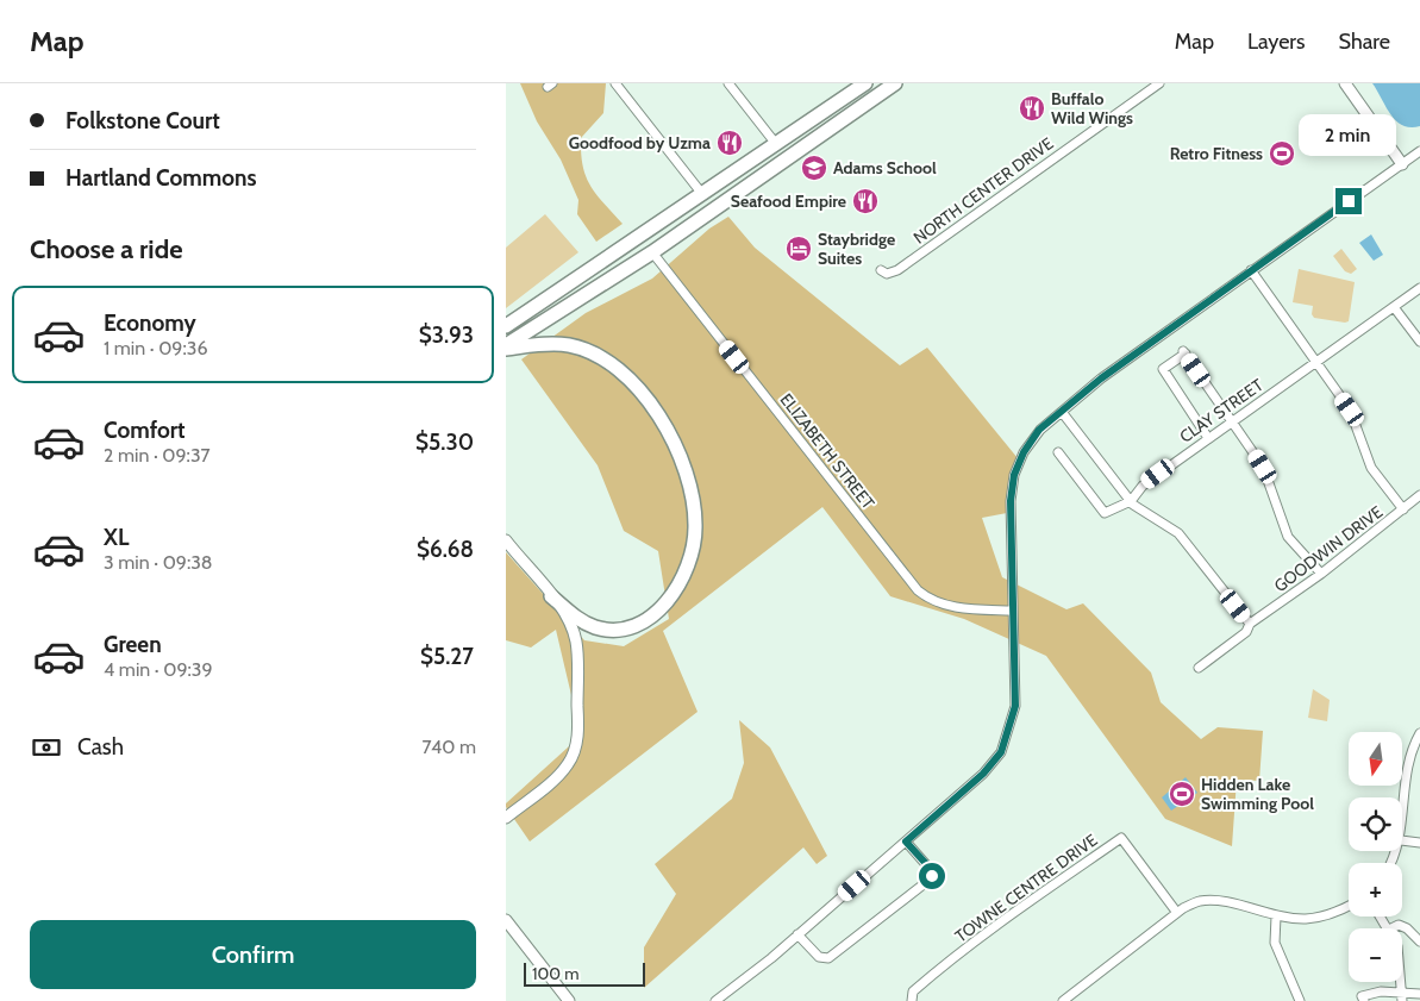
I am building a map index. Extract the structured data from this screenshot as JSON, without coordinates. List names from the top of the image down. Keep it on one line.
{"streets":{"street":["NORTH CENTER DRIVE","CLAY STREET","ELIZABETH STREET","GOODWIN DRIVE","TOWNE CENTRE DRIVE"]},"places":{"restaurant":["Buffalo Wild Wings","Goodfood by Uzma","Seafood Empire"],"sports":["Retro Fitness","Hidden Lake Swimming Pool"],"school or university":["Adams School"],"hotel":["Staybridge Suites"]},"scale_bar":"100 m","north":"bottom","page":{"header":"Map","nav":["Map","Layers","Share"],"banner":["Folkstone Court","Hartland Commons"],"bubble":"2 min","heading":"Choose a ride","list":[{"name":"Economy","note":"1 min · 09:36","value":"$3.93"},{"name":"Comfort","note":"2 min · 09:37","value":"$5.30"},{"name":"XL","note":"3 min · 09:38","value":"$6.68"},{"name":"Green","note":"4 min · 09:39","value":"$5.27"}],"pay":["Cash","740 m"],"map_buttons":["+","−"],"buttons":"Confirm","scale":"100 m"}}
